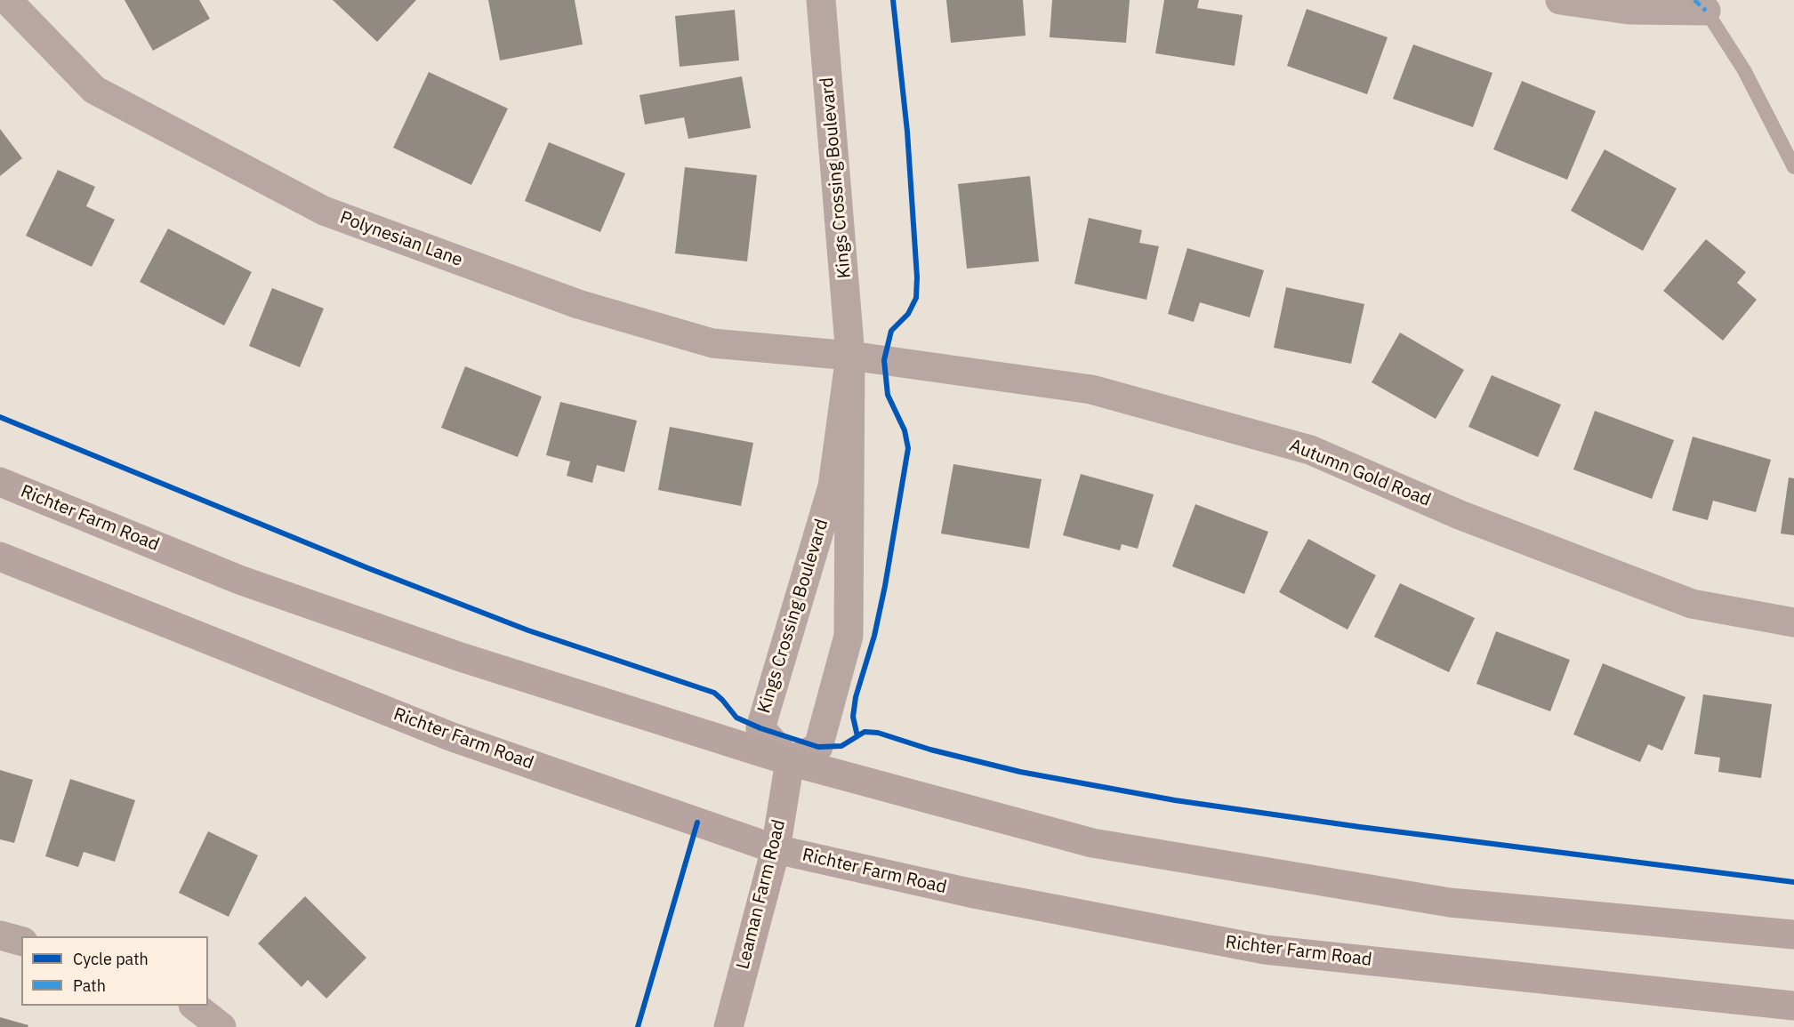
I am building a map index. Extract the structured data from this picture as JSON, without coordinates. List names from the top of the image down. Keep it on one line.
{"streets":{"main road":["Richter Farm Road","Leaman Farm Road"],"street":["Kings Crossing Boulevard","Polynesian Lane","Autumn Gold Road"]},"crossings":[["Kings Crossing Boulevard","Polynesian Lane"],["Kings Crossing Boulevard","Autumn Gold Road"],["Kings Crossing Boulevard","Richter Farm Road"],["Kings Crossing Boulevard","Leaman Farm Road"],["Polynesian Lane","Autumn Gold Road"],["Richter Farm Road","Leaman Farm Road"]],"legend":["Cycle path","Path"]}
